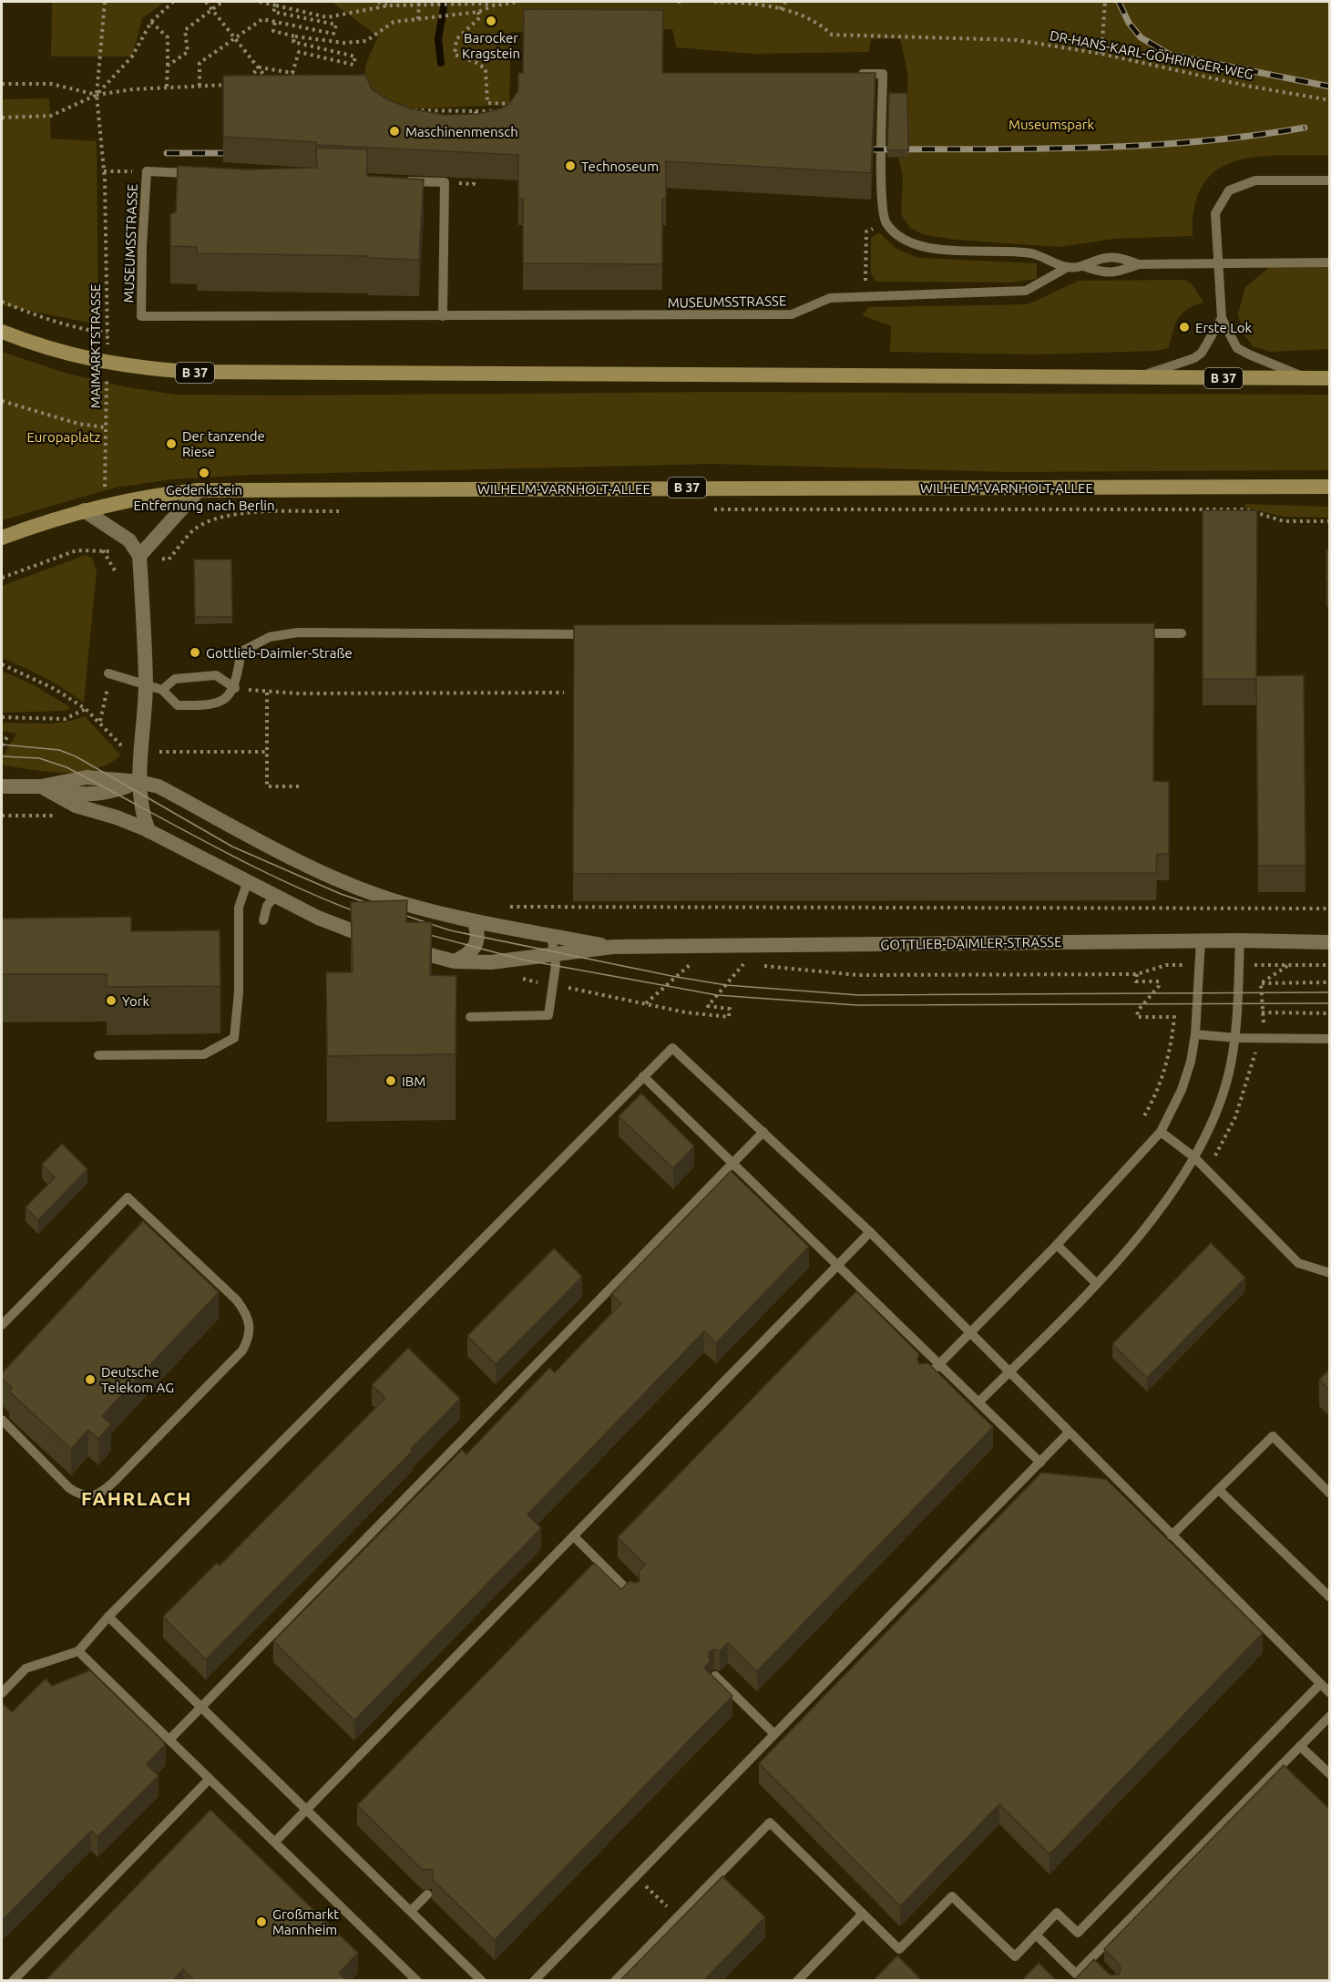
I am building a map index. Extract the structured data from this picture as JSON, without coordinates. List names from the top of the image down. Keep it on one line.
{"streets":{"main road":["B 37","WILHELM-VARNHOLT-ALLEE"],"street":["GOTTLIEB-DAIMLER-STRASSE"],"lane":["MUSEUMSSTRASSE"],"path":["DR-HANS-KARL-GÖHRINGER-WEG","MAIMARKTSTRASSE"]},"crossings":[["MAIMARKTSTRASSE","B 37"],["MAIMARKTSTRASSE","WILHELM-VARNHOLT-ALLEE"]],"districts":["FAHRLACH"],"parks":["Museumspark","Europaplatz"],"places":["Barocker Kragstein","Maschinenmensch","Technoseum","Erste Lok","Der tanzende Riese","Gedenkstein Entfernung nach Berlin","Gottlieb-Daimler-Straße","York","IBM","Deutsche Telekom AG","Großmarkt Mannheim"]}
